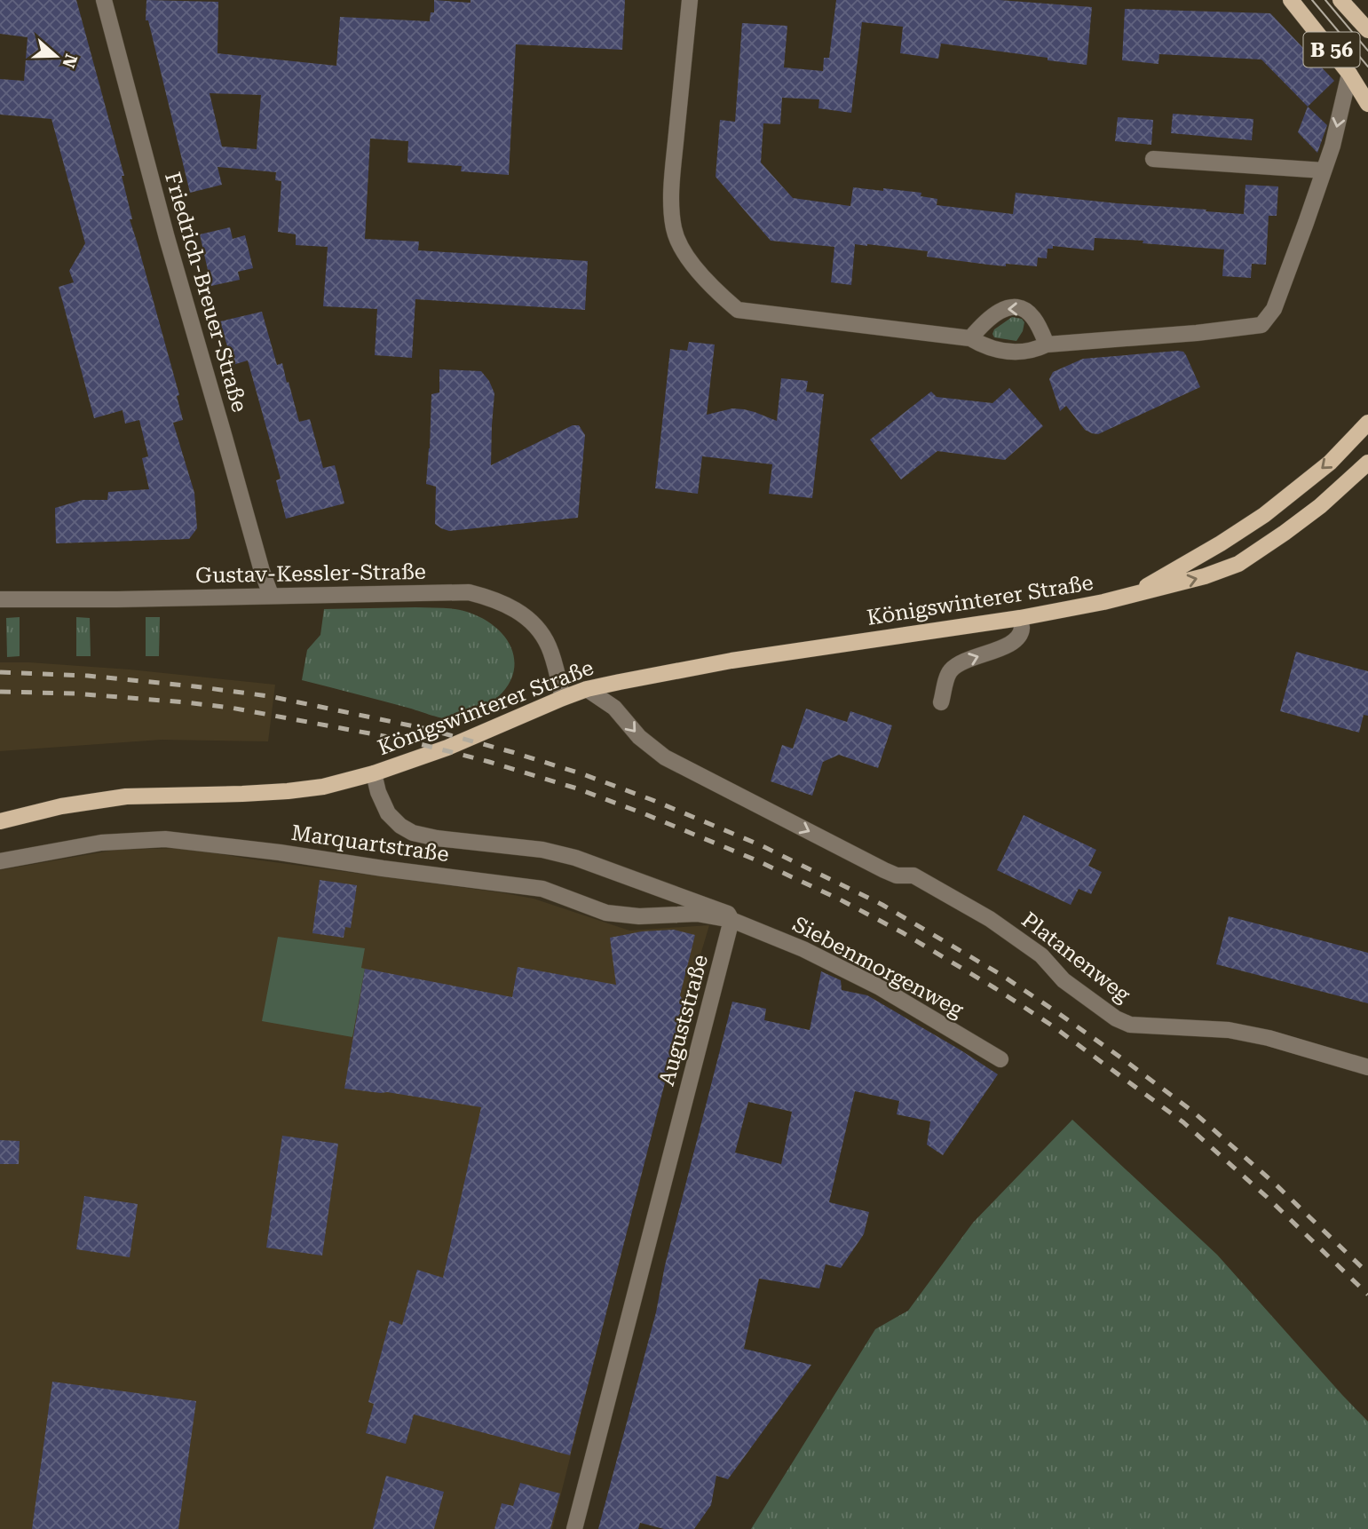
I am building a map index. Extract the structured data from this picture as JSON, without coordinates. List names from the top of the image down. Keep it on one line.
{"streets":{"main road":["B 56","Königswinterer Straße"],"street":["Friedrich-Breuer-Straße","Gustav-Kessler-Straße","Marquartstraße","Platanenweg","Siebenmorgenweg","Auguststraße"]},"crossings":[["Friedrich-Breuer-Straße","Gustav-Kessler-Straße"],["Gustav-Kessler-Straße","Königswinterer Straße"],["Königswinterer Straße","Platanenweg"],["Marquartstraße","Siebenmorgenweg"],["Marquartstraße","Auguststraße"],["Siebenmorgenweg","Auguststraße"]],"one_way":["Platanenweg"],"north":"right"}
